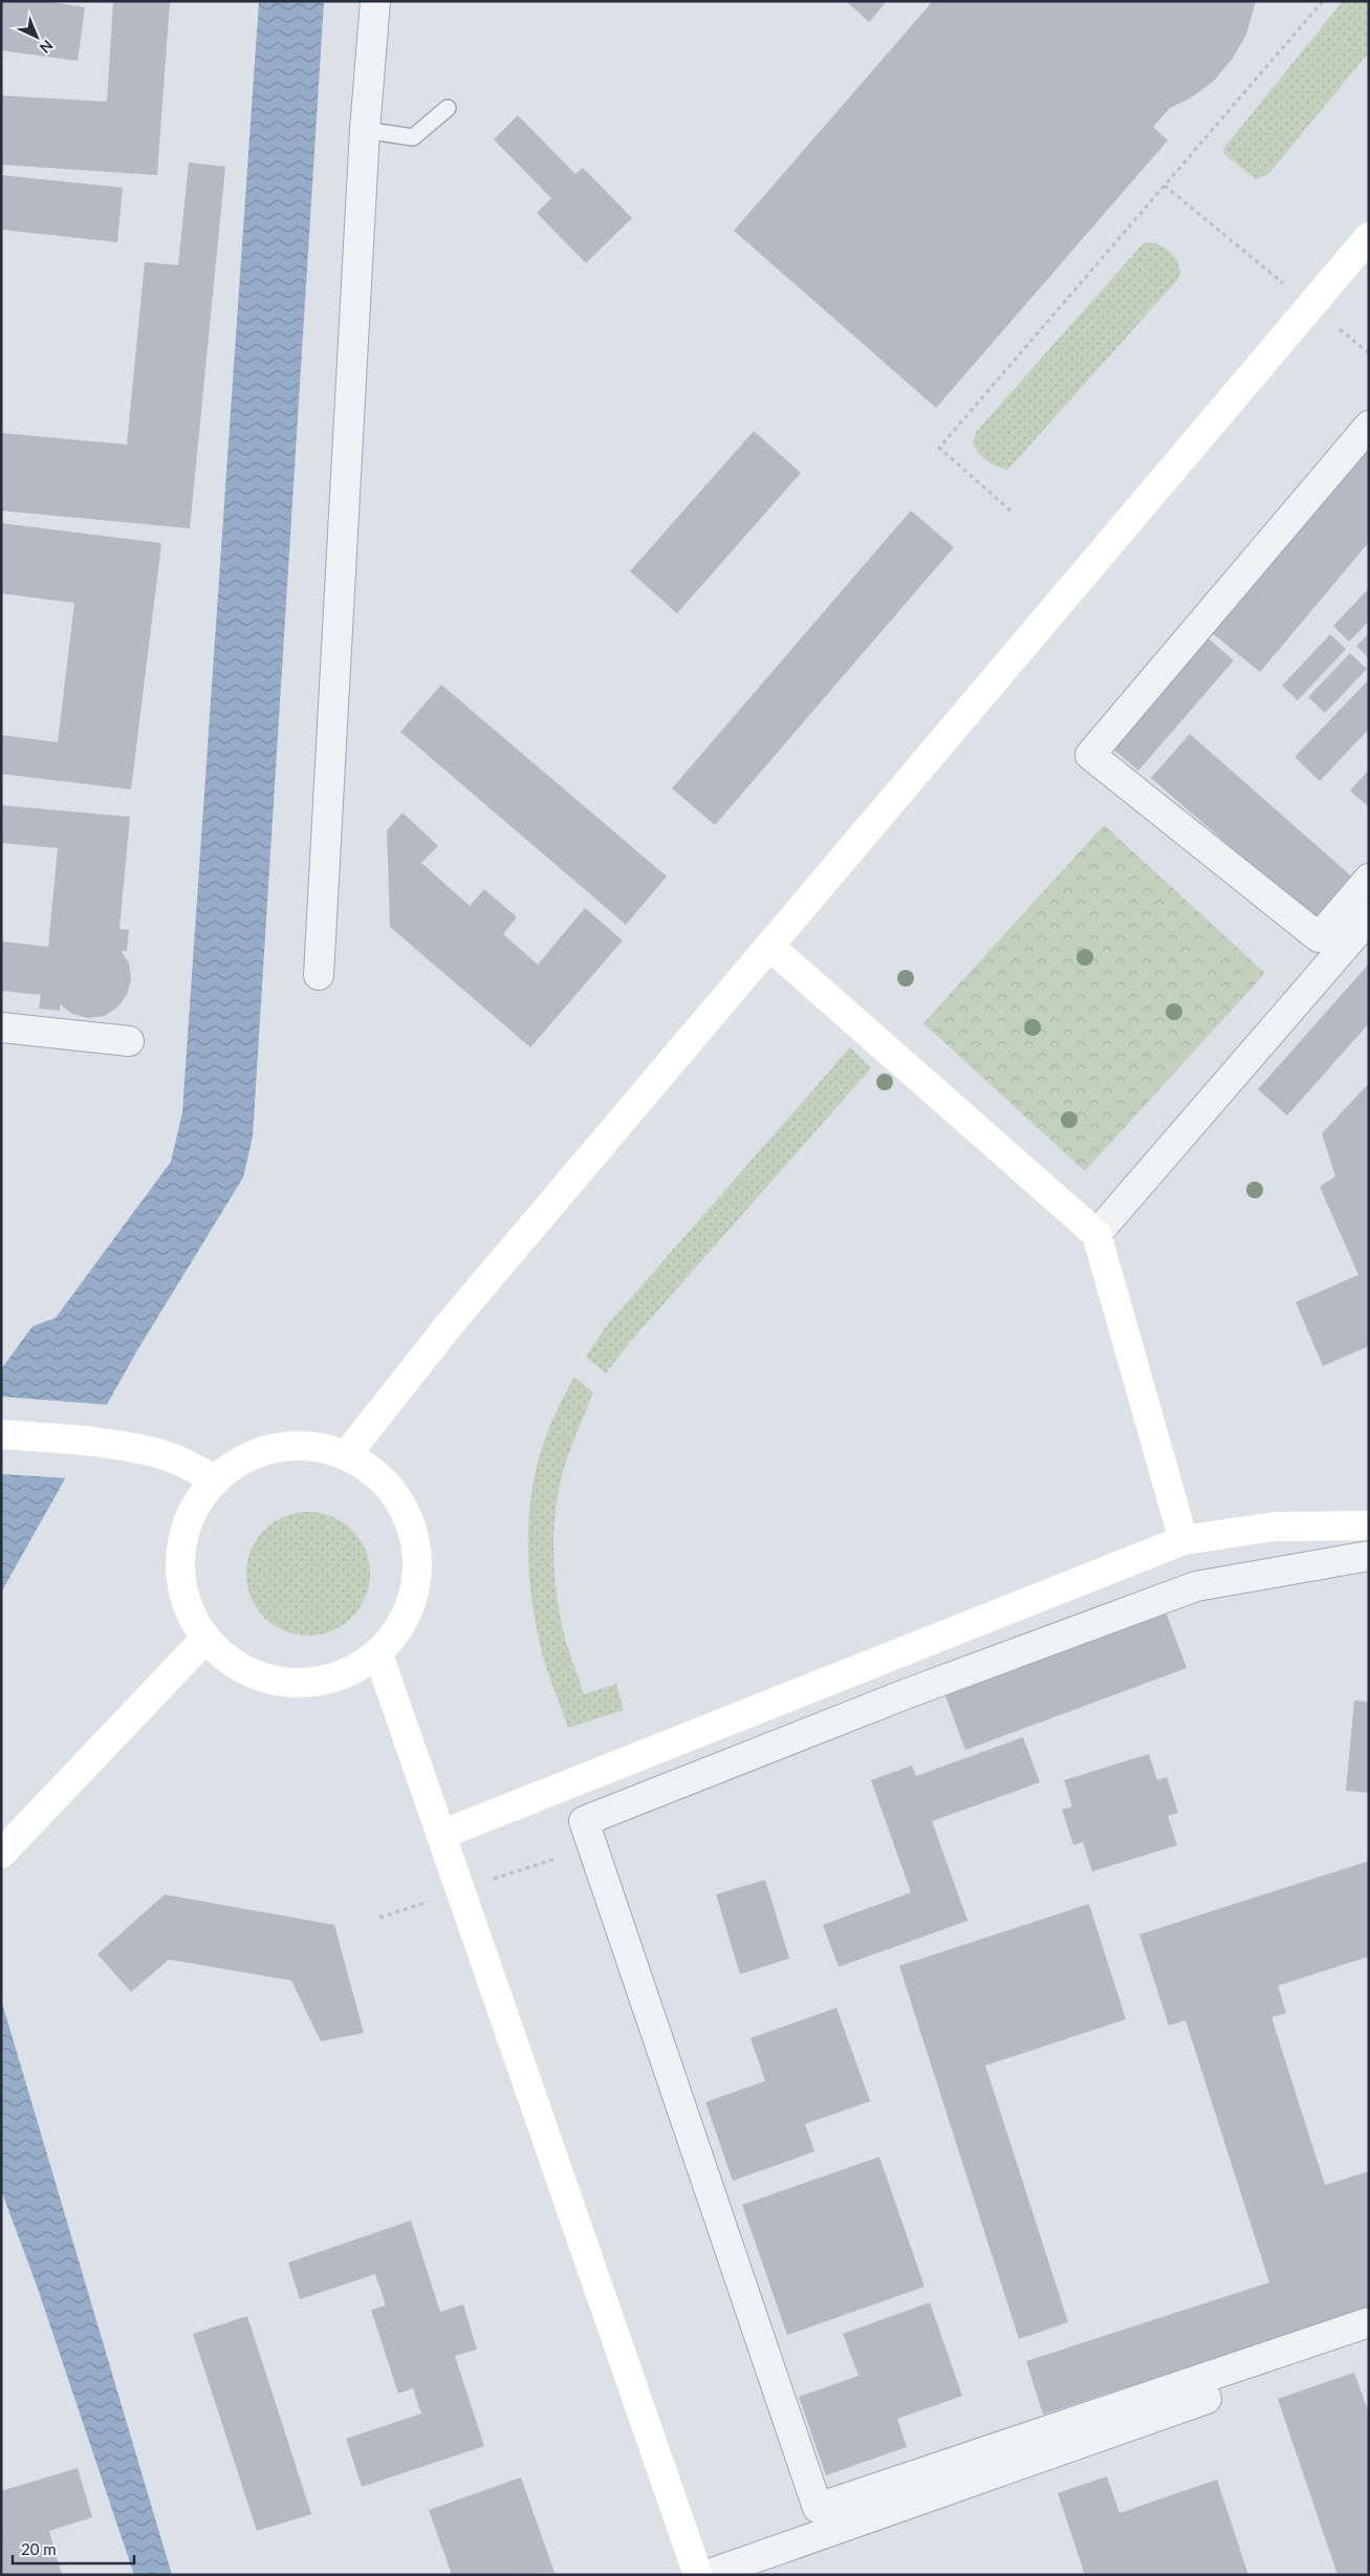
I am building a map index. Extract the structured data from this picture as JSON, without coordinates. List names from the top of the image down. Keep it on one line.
{"scale_bar":"20 m","north":"bottom right"}
